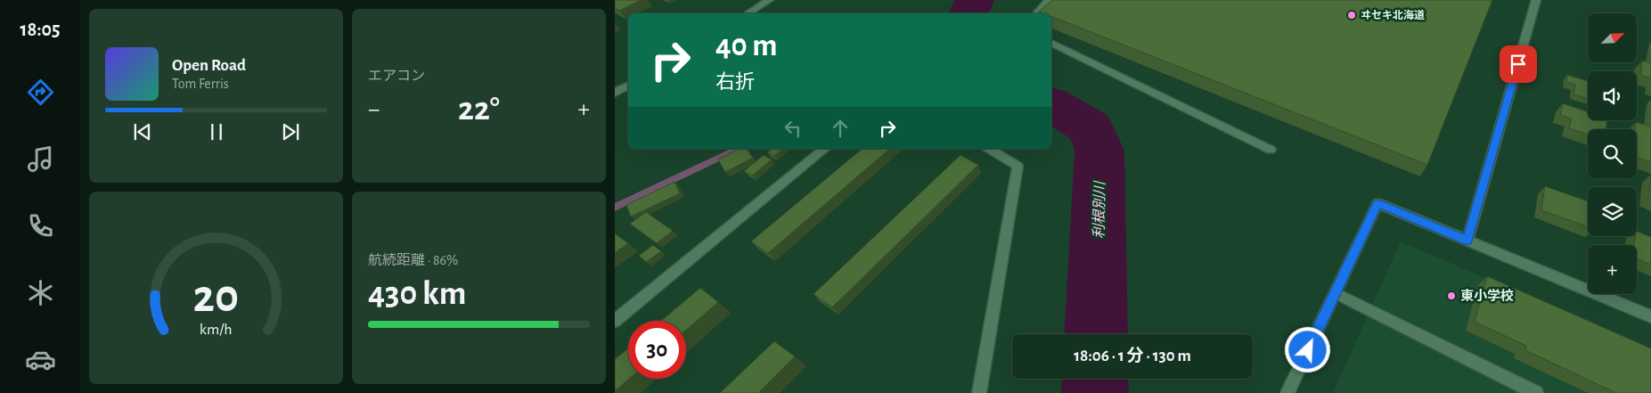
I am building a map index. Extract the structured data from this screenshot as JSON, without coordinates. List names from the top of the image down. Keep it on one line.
{"water":["利根別川"],"places":["ヰセキ北海道","東小学校"],"north":"top right","page":{"tabs":"18:05","tile":["エアコン",["航続距離 · 86%","430 km"]],"map_buttons":"+","turn":["40 m","右折"],"song":["Open Road","Tom Ferris"],"heat":["−","22°","+"],"limit":"30","trip":"18:06 · 1 分 · 130 m","gauge":["20","km/h"]}}
